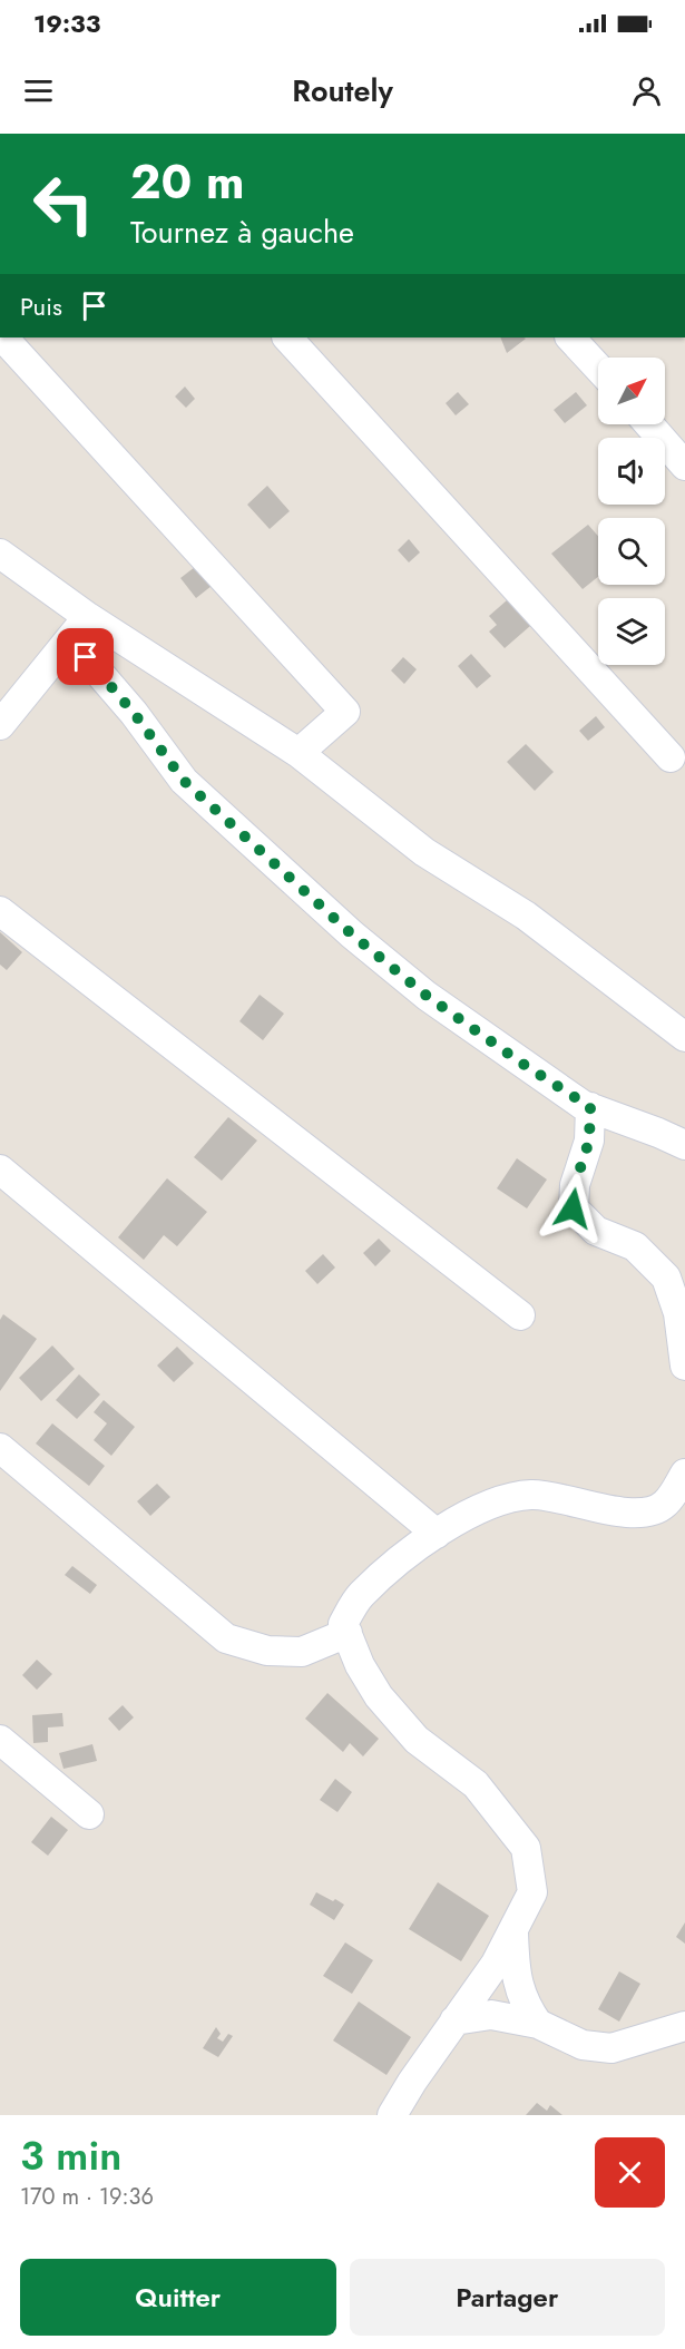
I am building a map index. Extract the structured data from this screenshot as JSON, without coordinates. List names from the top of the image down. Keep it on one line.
{"north":"top right","page":{"status":"19:33","header":"Routely","turn":["20 m","Tournez à gauche"],"then":"Puis","heading":["3 min","170 m · 19:36"],"buttons":["Quitter","Partager"]}}
